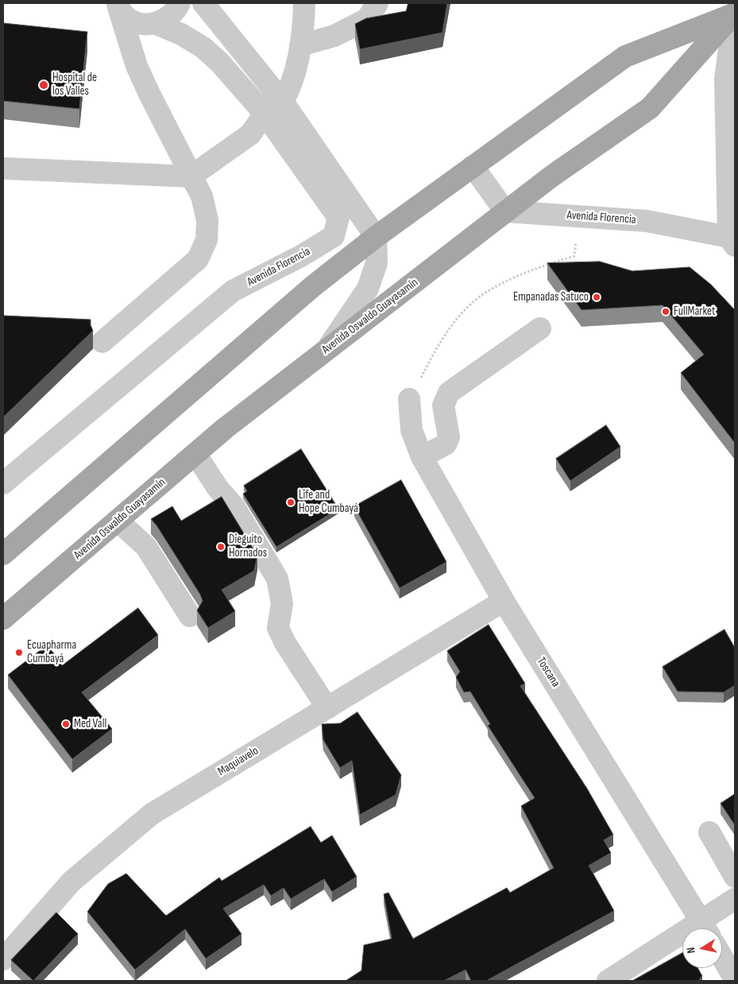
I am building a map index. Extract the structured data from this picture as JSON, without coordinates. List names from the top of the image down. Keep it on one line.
{"streets":{"main road":["Avenida Oswaldo Guayasamín"],"street":["Avenida Florencia","Toscana","Maquiavelo"]},"crossings":[["Avenida Florencia","Avenida Oswaldo Guayasamín"],["Toscana","Maquiavelo"]],"places":["Hospital de los Valles","Empanadas Satuco","FullMarket","Life and Hope Cumbayá","Dieguito Hornados","Ecuapharma Cumbayá","Med Vall"],"north":"left"}
